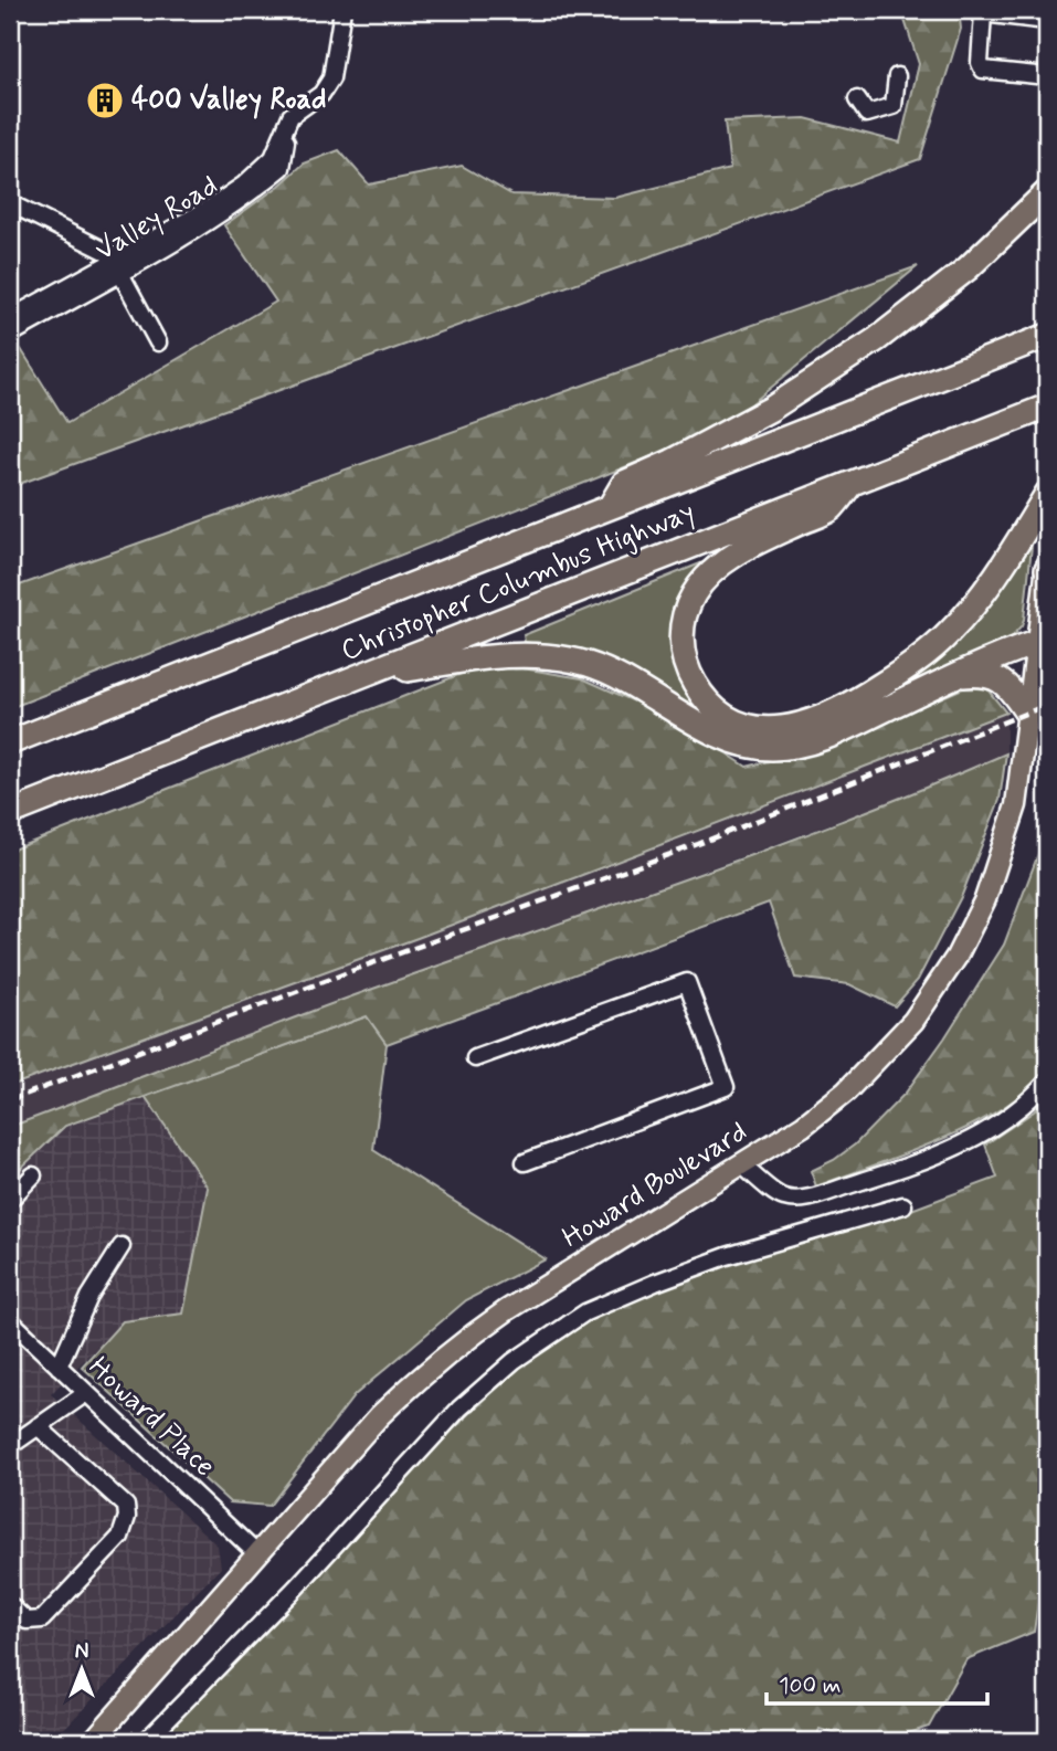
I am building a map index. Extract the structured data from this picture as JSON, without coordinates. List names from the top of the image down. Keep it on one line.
{"streets":{"highway":["Christopher Columbus Highway"],"main road":["Howard Boulevard"],"street":["Valley Road","Howard Place"]},"crossings":[["Howard Boulevard","Howard Place"]],"places":{"building":["400 Valley Road"]},"scale_bar":"100 m","north":"top"}
